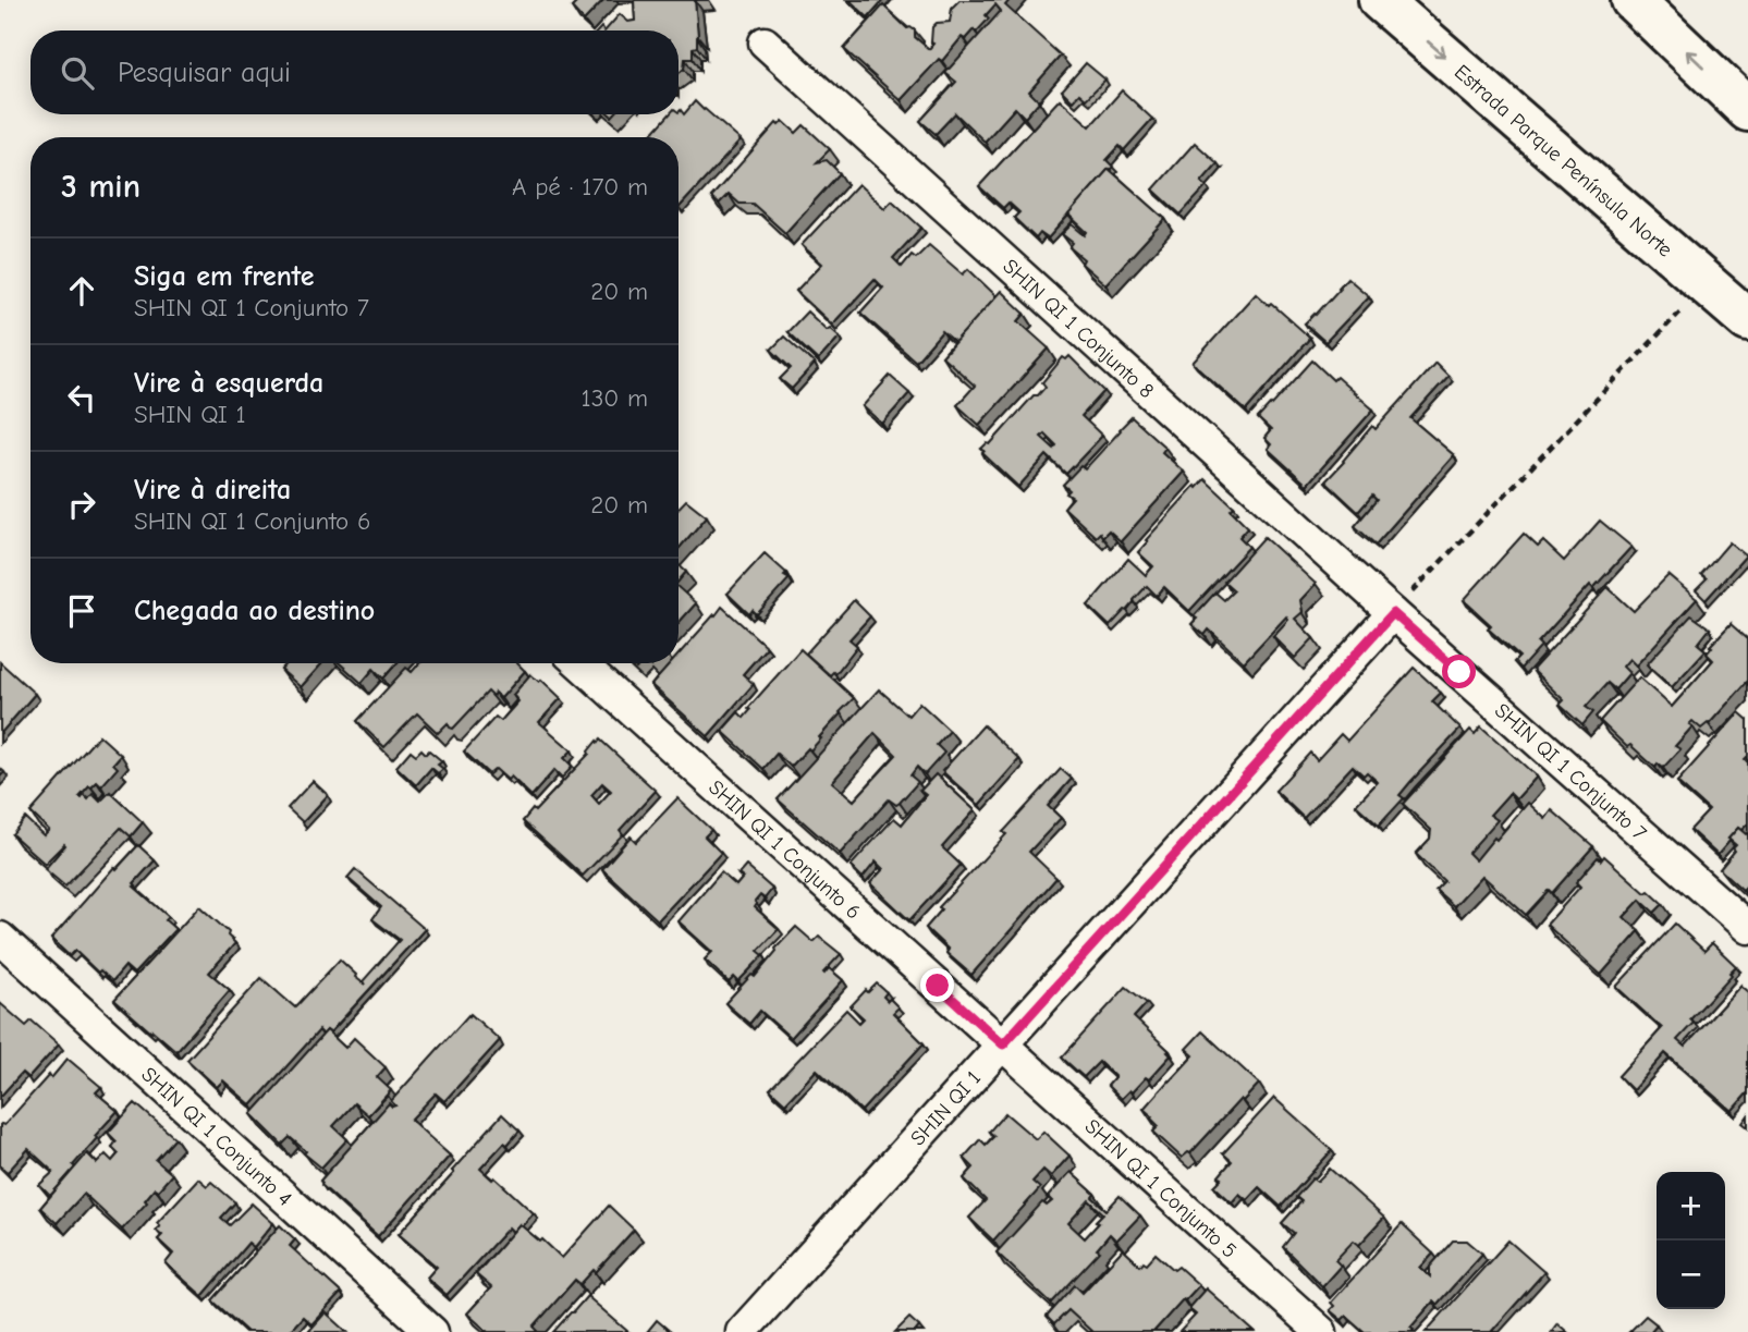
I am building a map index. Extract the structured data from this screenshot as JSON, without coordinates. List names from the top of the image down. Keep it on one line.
{"streets":{"main road":["Estrada Parque Península Norte"],"street":["SHIN QI 1 Conjunto 8","SHIN QI 1 Conjunto 7","SHIN QI 1 Conjunto 6","SHIN QI 1","SHIN QI 1 Conjunto 4","SHIN QI 1 Conjunto 5"]},"crossings":[["SHIN QI 1 Conjunto 8","SHIN QI 1 Conjunto 7"],["SHIN QI 1 Conjunto 8","SHIN QI 1"],["SHIN QI 1 Conjunto 7","SHIN QI 1"],["SHIN QI 1 Conjunto 6","SHIN QI 1"],["SHIN QI 1 Conjunto 6","SHIN QI 1 Conjunto 5"],["SHIN QI 1","SHIN QI 1 Conjunto 5"]],"page":{"search":"Pesquisar aqui","heading":["3 min","A pé · 170 m"],"list":[["Siga em frente","SHIN QI 1 Conjunto 7","20 m"],["Vire à esquerda","SHIN QI 1","130 m"],["Vire à direita","SHIN QI 1 Conjunto 6","20 m"],"Chegada ao destino"],"map_buttons":["+","−"]}}
